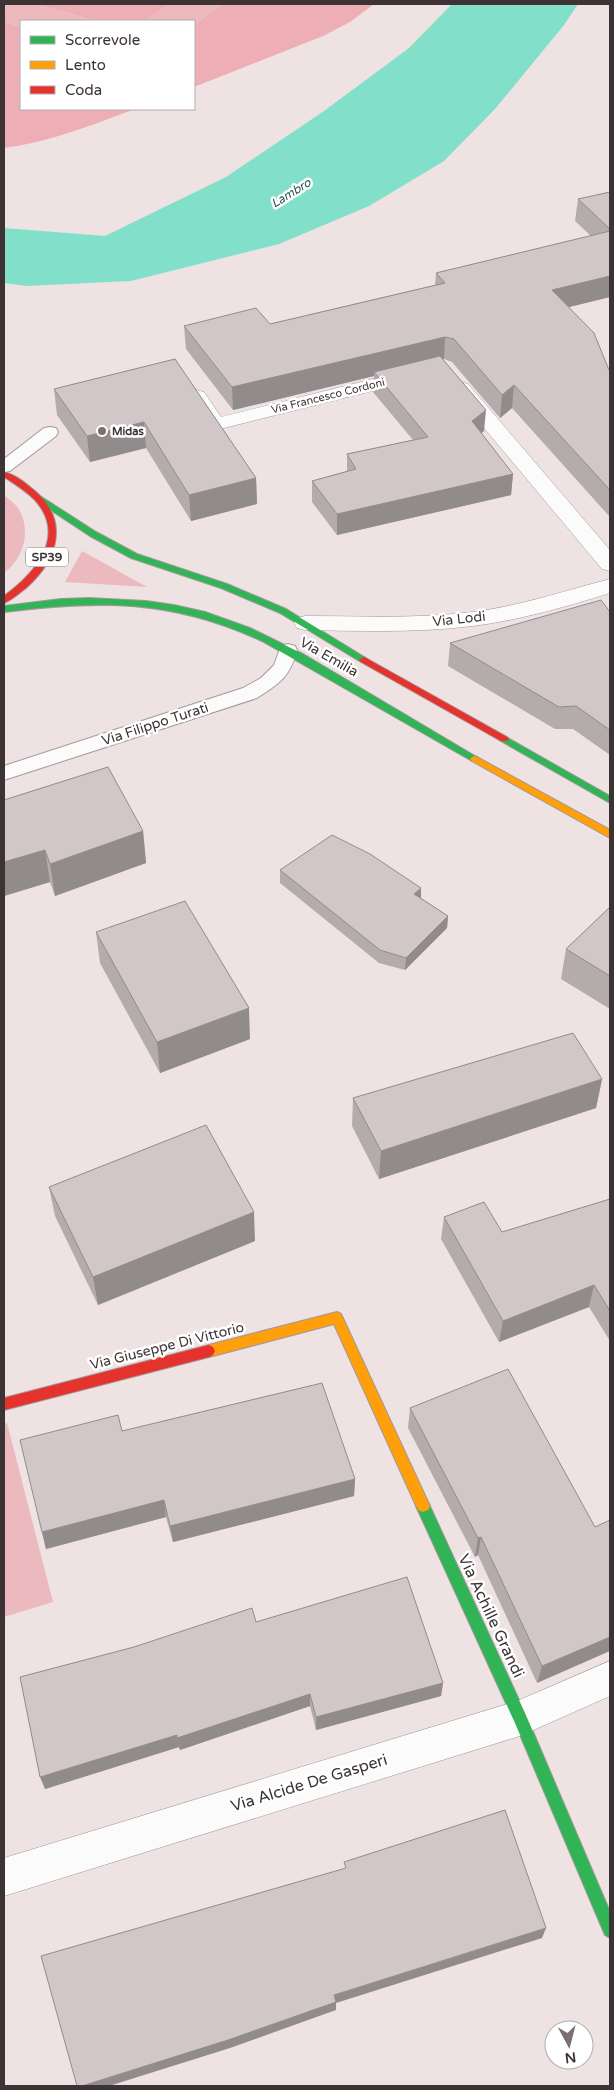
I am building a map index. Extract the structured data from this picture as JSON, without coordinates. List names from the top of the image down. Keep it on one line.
{"streets":{"street":["Via Francesco Cordoni","SP39","Via Lodi","Via Emilia","Via Giuseppe Di Vittorio","Via Achille Grandi","Via Alcide De Gasperi"],"lane":["Via Filippo Turati"]},"crossings":[["SP39","Via Emilia"],["Via Lodi","Via Emilia"],["Via Emilia","Via Filippo Turati"],["Via Giuseppe Di Vittorio","Via Achille Grandi"],["Via Achille Grandi","Via Alcide De Gasperi"]],"water":["Lambro"],"places":["Midas"],"legend":["Scorrevole","Lento","Coda"],"north":"bottom"}
